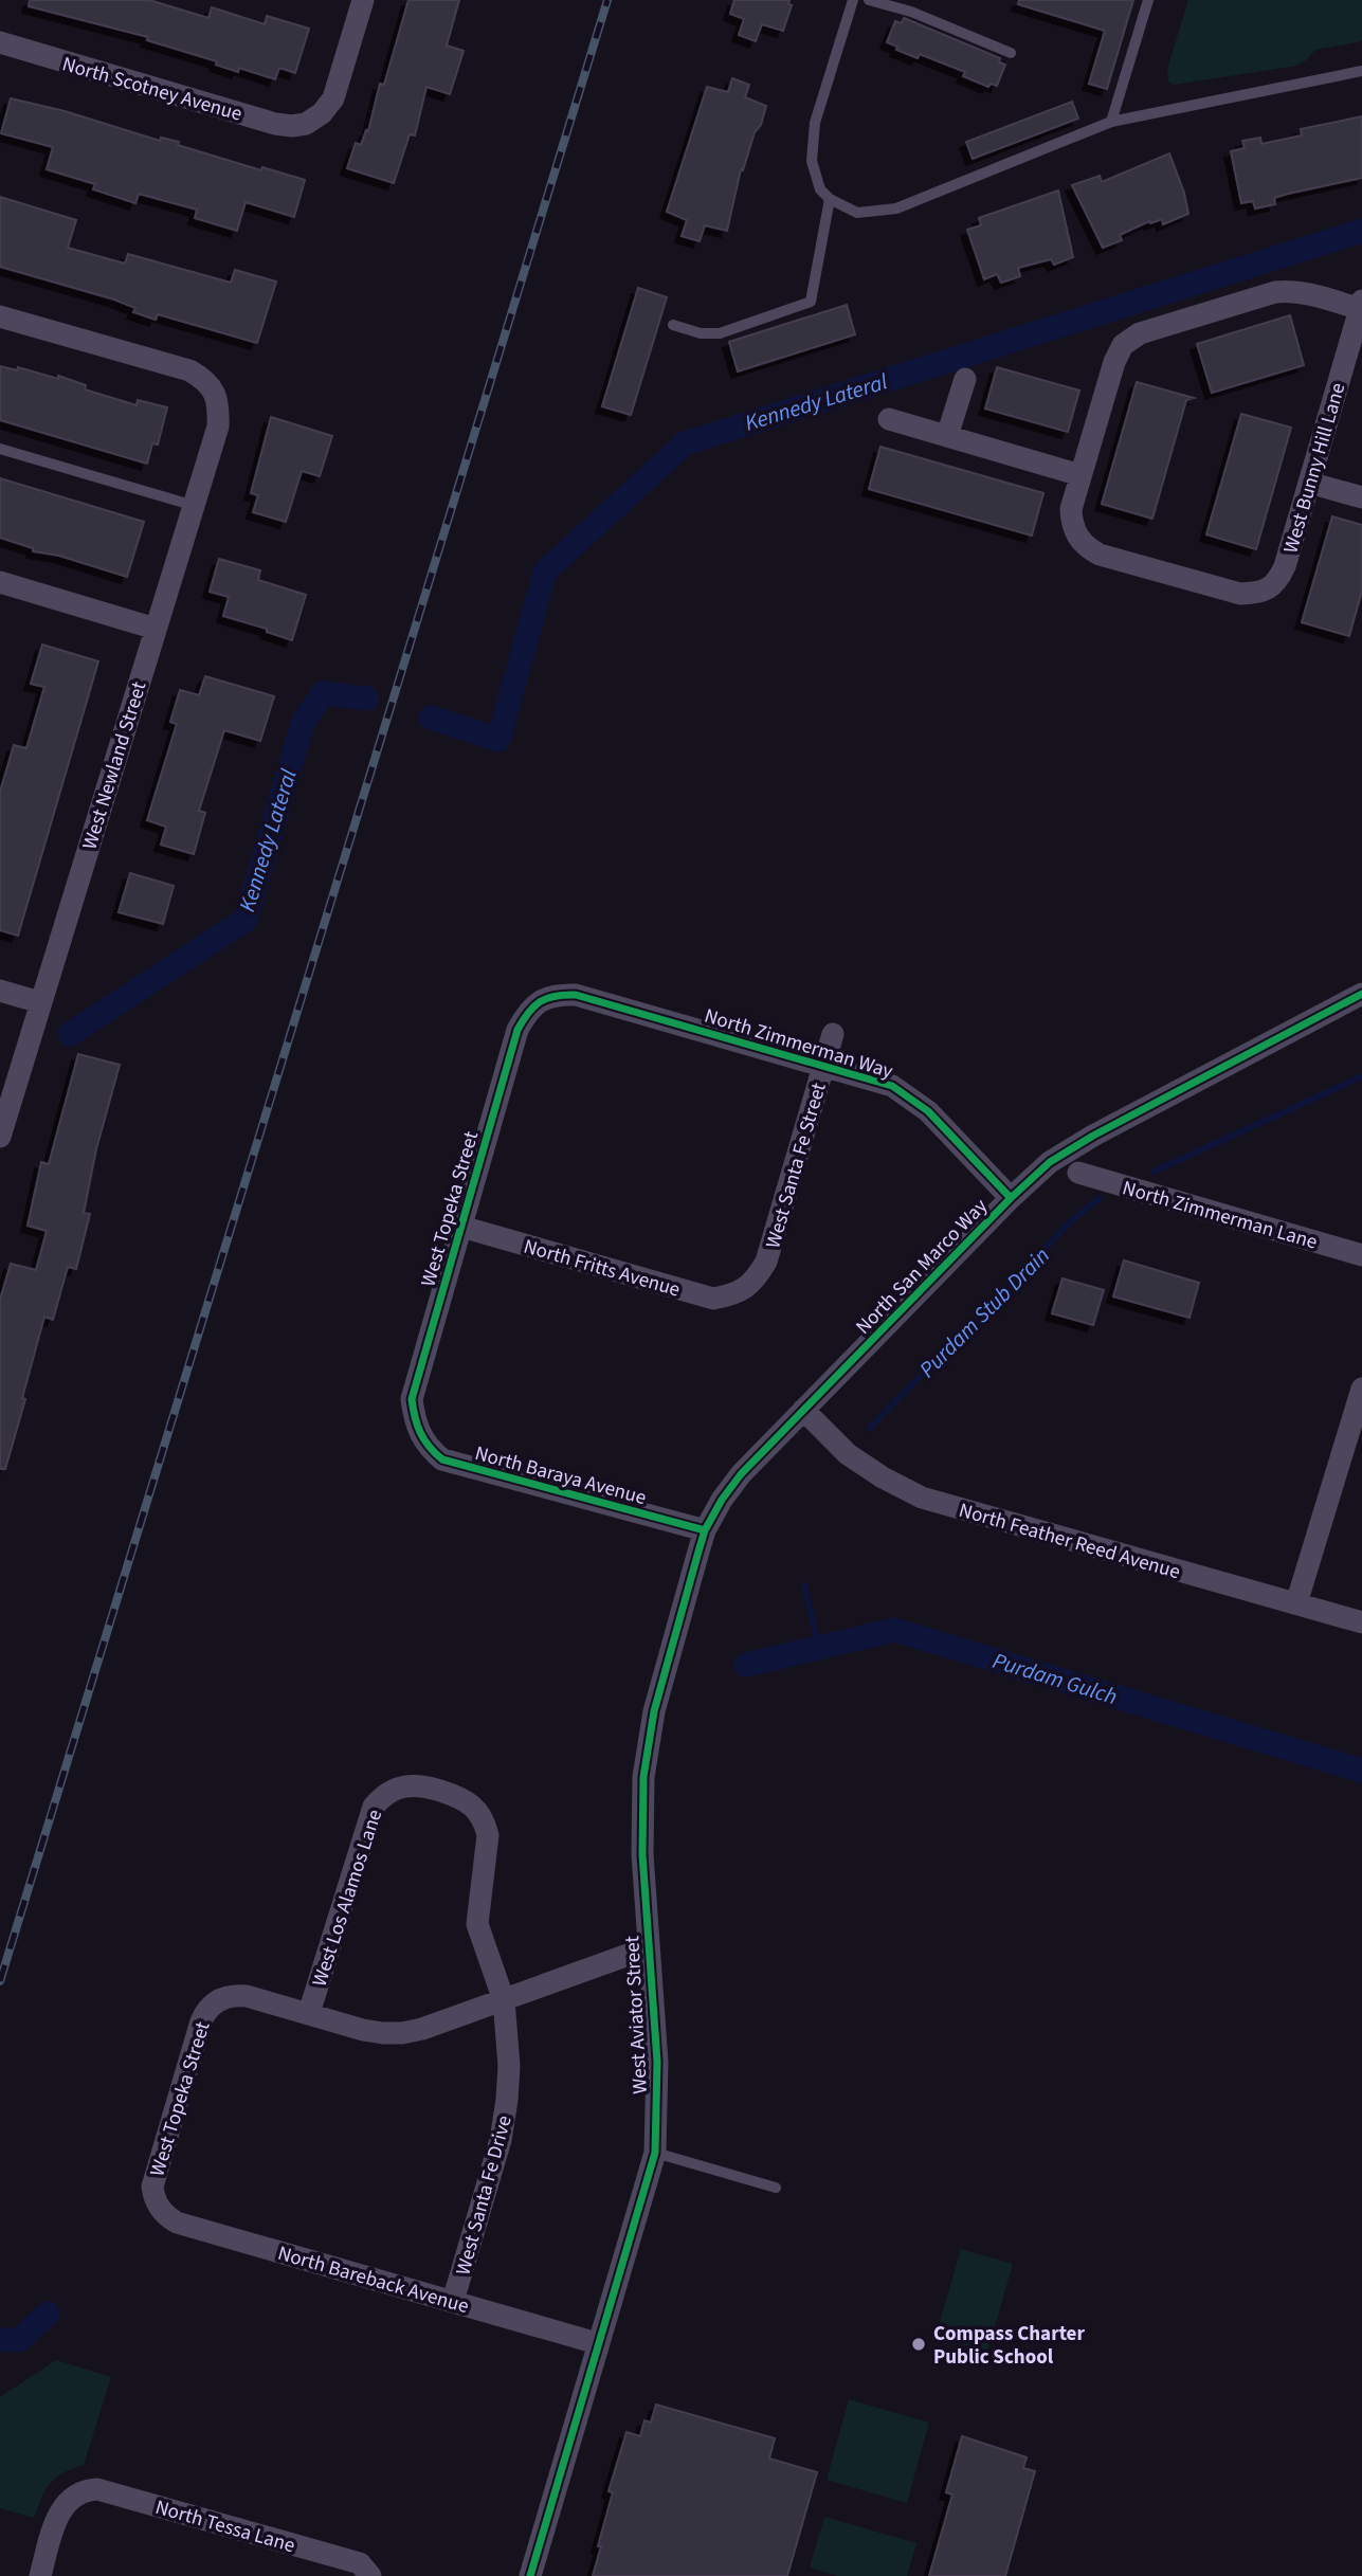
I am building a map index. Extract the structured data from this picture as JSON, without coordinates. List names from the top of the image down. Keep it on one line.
{"streets":{"street":["North Scotney Avenue","West Bunny Hill Lane","West Newland Street","North Zimmerman Way","West Santa Fe Street","West Topeka Street","North Zimmerman Lane","North San Marco Way","North Fritts Avenue","North Baraya Avenue","North Feather Reed Avenue","West Los Alamos Lane","West Aviator Street","West Santa Fe Drive","North Bareback Avenue","North Tessa Lane"]},"crossings":[["North Zimmerman Way","West Santa Fe Street"],["North Zimmerman Way","West Topeka Street"],["North Zimmerman Way","North San Marco Way"],["West Santa Fe Street","North Fritts Avenue"],["West Topeka Street","North Fritts Avenue"],["West Topeka Street","North Baraya Avenue"],["West Topeka Street","West Los Alamos Lane"],["West Topeka Street","North Bareback Avenue"],["North San Marco Way","North Baraya Avenue"],["North San Marco Way","North Feather Reed Avenue"],["North San Marco Way","West Aviator Street"],["North Baraya Avenue","West Aviator Street"],["West Los Alamos Lane","West Santa Fe Drive"],["West Aviator Street","North Bareback Avenue"],["West Santa Fe Drive","North Bareback Avenue"]],"water":["Kennedy Lateral","Purdam Stub Drain","Purdam Gulch"],"places":["Compass Charter Public School"]}
